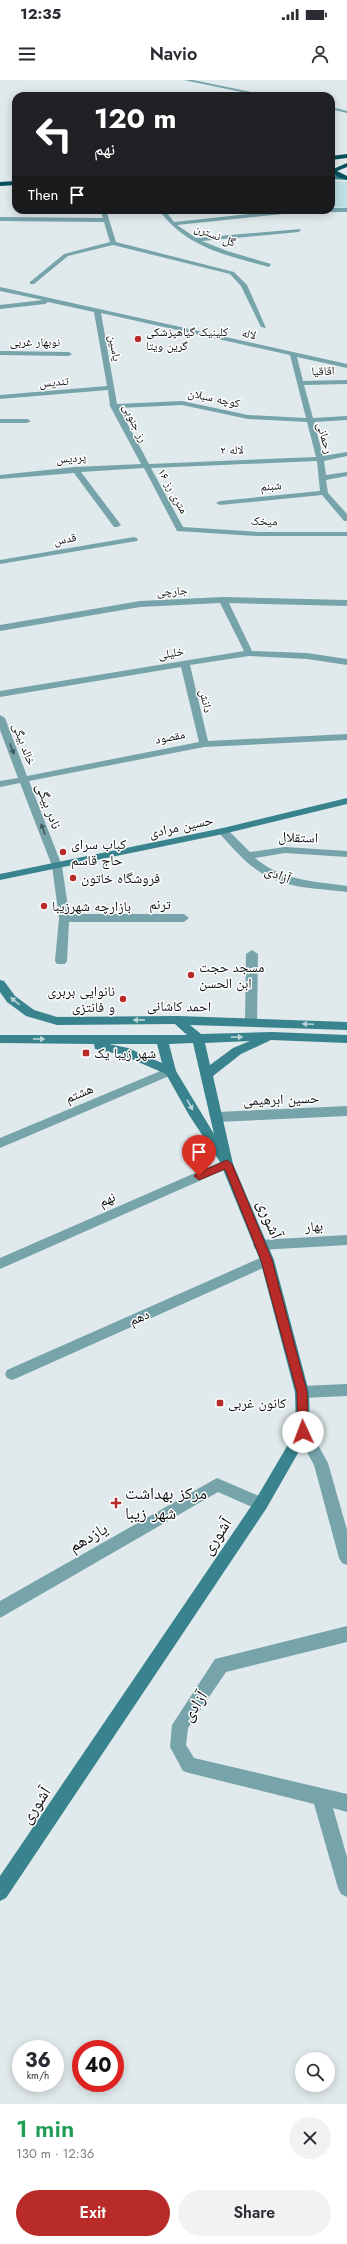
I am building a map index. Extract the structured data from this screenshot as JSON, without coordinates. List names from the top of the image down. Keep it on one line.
{"streets":{"street":["گل نسترن","لاله","نوبهار غربی","یاسین","اقاقیا","تندیس","کوچه سبلان","رز جنوبی","رحمانی","لاله ۲","پردیس","شبنم","۱۶ متری رز","میخک","قدس","جارچی","خلیلی","دانش","مقصود","خالد بیگی","نادر بیگی","حسین مرادی","استقلال","آزادی","ترنم","احمد کاشانی","هشتم","حسین ابرهیمی","نهم","آشوری","بهار","دهم","یازدهم"]},"crossings":[["لاله","یاسین"],["لاله","رحمانی"],["یاسین","تندیس"],["یاسین","رز جنوبی"],["اقاقیا","رحمانی"],["تندیس","رز جنوبی"],["کوچه سبلان","رز جنوبی"],["کوچه سبلان","رحمانی"],["رز جنوبی","لاله ۲"],["رز جنوبی","پردیس"],["رز جنوبی","۱۶ متری رز"],["رحمانی","لاله ۲"],["رحمانی","شبنم"],["لاله ۲","پردیس"],["لاله ۲","۱۶ متری رز"],["پردیس","۱۶ متری رز"],["۱۶ متری رز","میخک"],["خلیلی","دانش"],["دانش","مقصود"],["مقصود","خالد بیگی"],["مقصود","نادر بیگی"],["خالد بیگی","نادر بیگی"],["نادر بیگی","حسین مرادی"],["نادر بیگی","ترنم"],["حسین مرادی","آزادی"],["استقلال","آزادی"],["نهم","آشوری"],["آشوری","بهار"],["آشوری","دهم"],["آشوری","یازدهم"]],"one_way":["خالد بیگی","نادر بیگی"],"places":{"other":["کلینیک گیاهپزشکی گرین ویتا","کباب سرای حاج قاسم","فروشگاه خاتون","بازارچه شهرزیبا","مسجد حجت ابن الحسن","نانوایی بربری و فانتزی"],"transit":["شهر زیبا یک","کانون غربی"],"health":["مرکز بهداشت شهر زیبا"]},"page":{"status":"12:35","header":"Navio","turn":["120 m","نهم"],"then":"Then","speed":"36 km/h","limit":"40","heading":["1 min","130 m · 12:36"],"buttons":["Exit","Share"]}}
